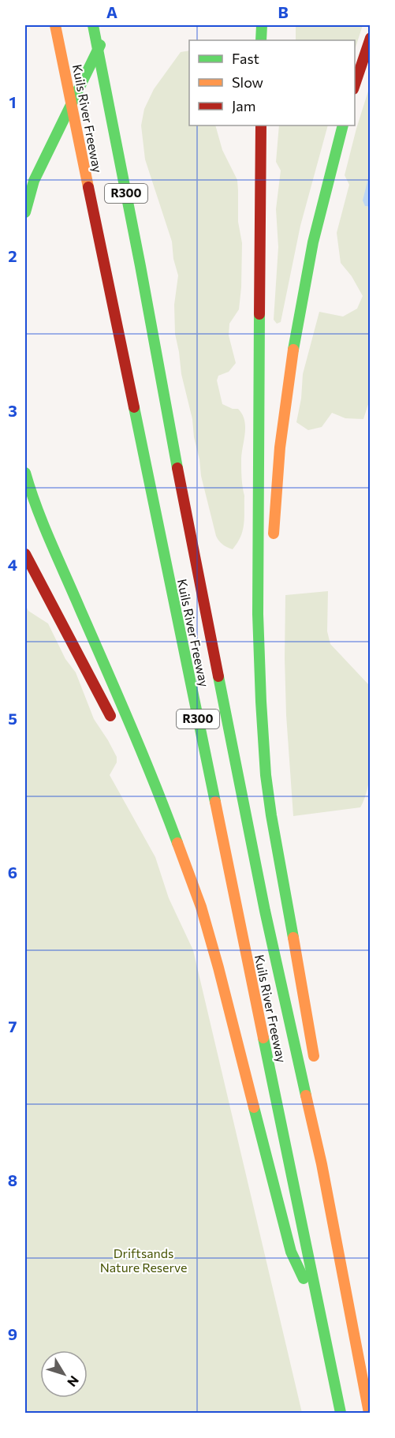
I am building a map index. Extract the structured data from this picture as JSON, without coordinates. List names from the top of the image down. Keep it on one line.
{"streets":{"highway":["Kuils River Freeway","R300"]},"parks":["Driftsands Nature Reserve"],"legend":["Fast","Slow","Jam"],"north":"bottom right","grid":{"columns":["A","B"],"rows":["1","2","3","4","5","6","7","8","9"]}}
